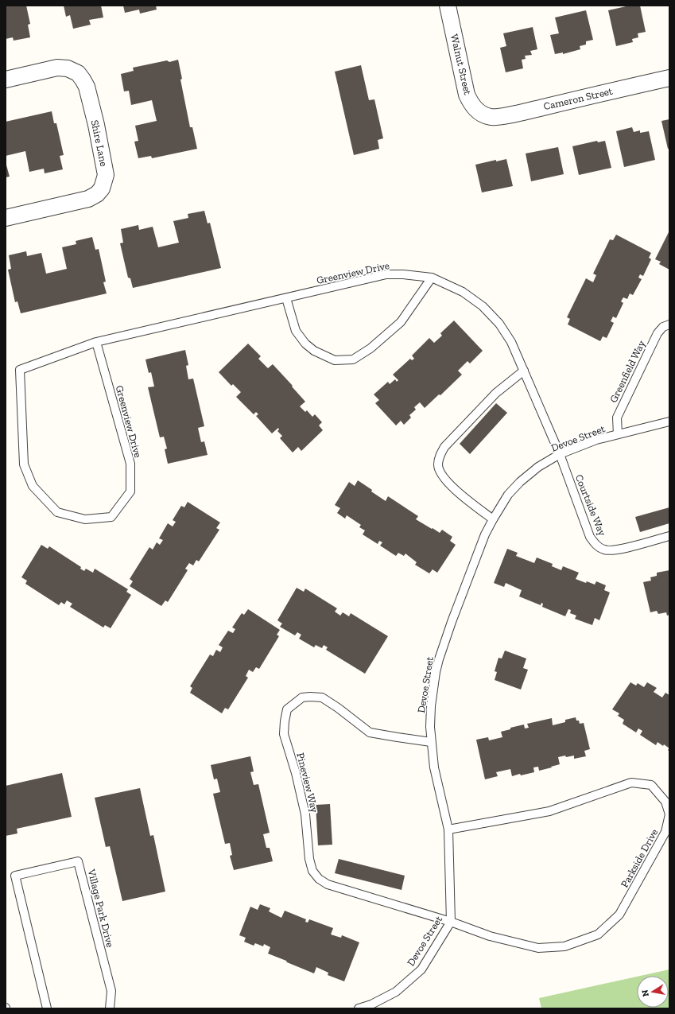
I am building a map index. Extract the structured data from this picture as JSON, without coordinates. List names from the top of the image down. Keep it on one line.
{"streets":{"street":["Walnut Street","Cameron Street","Shire Lane"],"lane":["Greenview Drive","Greenfield Way","Devoe Street","Courtside Way","Pineview Way","Parkside Drive","Village Park Drive"]},"crossings":[["Walnut Street","Cameron Street"],["Greenview Drive","Devoe Street"],["Greenview Drive","Courtside Way"],["Greenfield Way","Devoe Street"],["Devoe Street","Courtside Way"],["Devoe Street","Pineview Way"],["Devoe Street","Parkside Drive"],["Pineview Way","Parkside Drive"]],"north":"left"}
